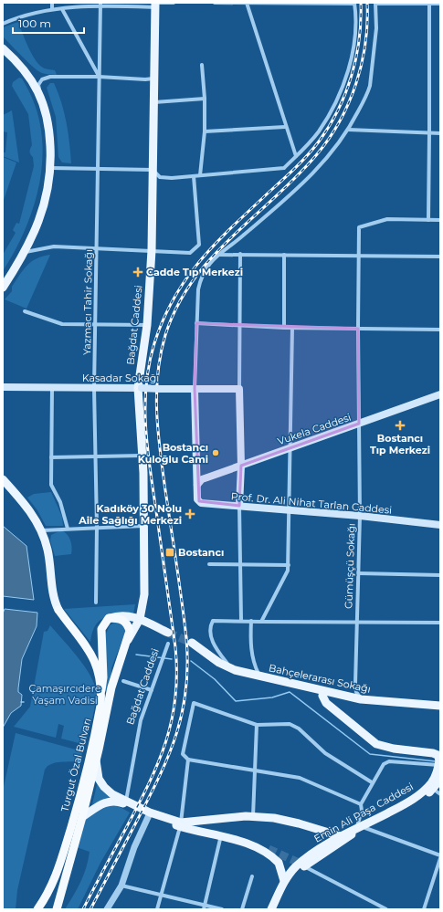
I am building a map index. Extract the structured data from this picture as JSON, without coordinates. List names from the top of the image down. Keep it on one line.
{"streets":{"highway":["Turgut Özal Bulvarı"],"main road":["Bağdat Caddesi","Kasadar Sokağı","Vukela Caddesi","Prof. Dr. Ali Nihat Tarlan Caddesi","Bahçelerarası Sokağı","Emin Ali Paşa Caddesi"],"street":["Yazmacı Tahir Sokağı","Gümüşçü Sokağı"]},"crossings":[["Yazmacı Tahir Sokağı","Kasadar Sokağı"],["Bağdat Caddesi","Kasadar Sokağı"],["Bağdat Caddesi","Turgut Özal Bulvarı"],["Vukela Caddesi","Prof. Dr. Ali Nihat Tarlan Caddesi"],["Vukela Caddesi","Gümüşçü Sokağı"],["Prof. Dr. Ali Nihat Tarlan Caddesi","Gümüşçü Sokağı"],["Gümüşçü Sokağı","Bahçelerarası Sokağı"]],"parks":["Çamaşırcıdere Yaşam Vadisi"],"places":{"health":["Cadde Tıp Merkezi","Bostancı Tıp Merkezi","Kadıköy 30 Nolu Aile Sağlığı Merkezi"],"other":["Bostancı Kuloğlu Cami"],"transit":["Bostancı"]},"scale_bar":"100 m"}
